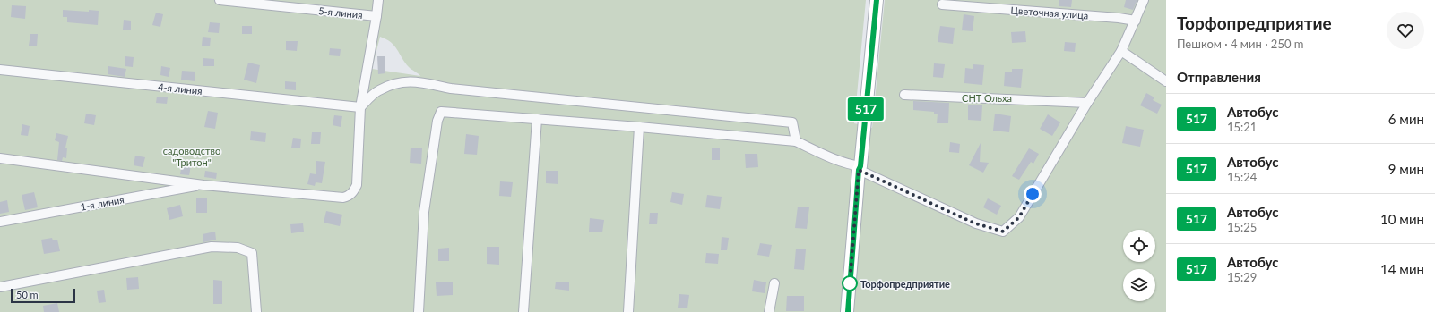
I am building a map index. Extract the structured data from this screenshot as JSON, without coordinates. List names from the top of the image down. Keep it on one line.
{"streets":{"street":["5-я линия","Цветочная улица","4-я линия","1-я линия"]},"parks":["СНТ Ольха","садоводство \"Тритон\""],"places":["Торфопредприятие"],"lines":["bus line 517"],"scale_bar":"50 m","page":{"on_map":"517","heading":[["Торфопредприятие","Пешком · 4 мин · 250 m"],"Отправления"],"list":[{"mark":"517","name":"Автобус","note":"15:21","value":"6 мин"},{"mark":"517","name":"Автобус","note":"15:24","value":"9 мин"},{"mark":"517","name":"Автобус","note":"15:25","value":"10 мин"},{"mark":"517","name":"Автобус","note":"15:29","value":"14 мин"}],"scale":"50 m"}}
